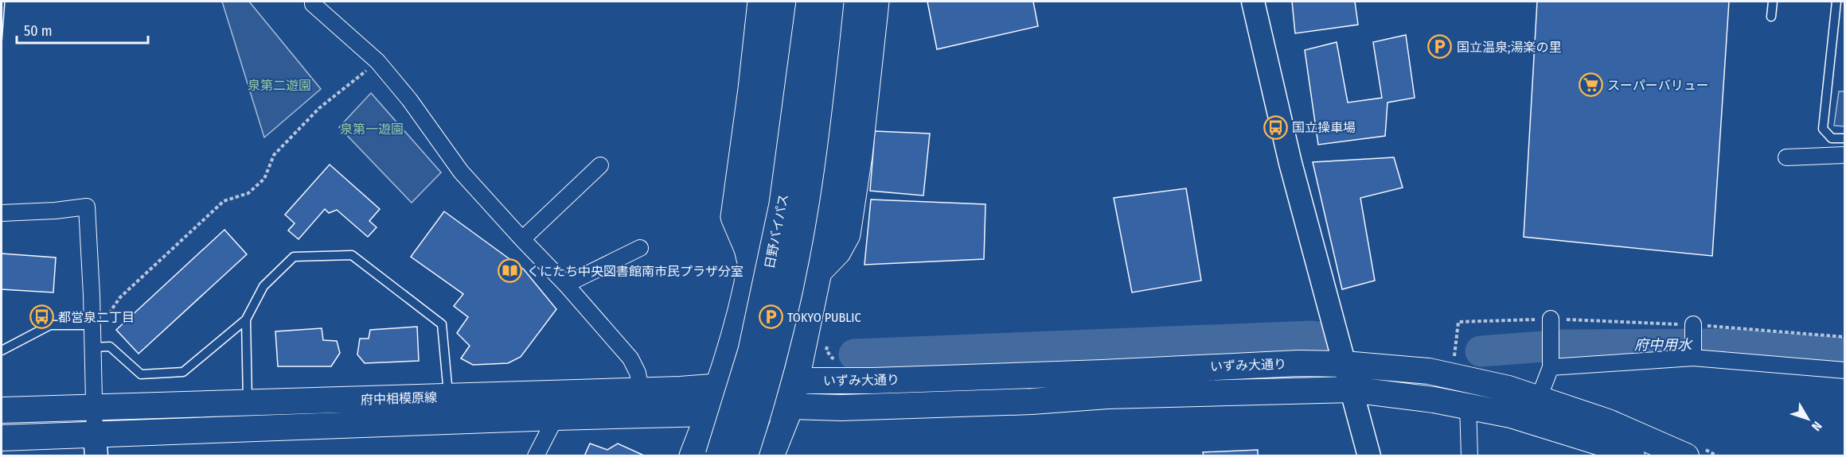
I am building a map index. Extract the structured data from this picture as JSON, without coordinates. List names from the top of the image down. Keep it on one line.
{"streets":{"highway":["日野バイパス"],"main road":["いずみ大通り","府中相模原線"]},"crossings":[["いずみ大通り","府中相模原線"]],"water":["府中用水"],"parks":["泉第二遊園","泉第一遊園"],"places":{"parking":["国立温泉;湯楽の里","TOKYO PUBLIC"],"supermarket":["スーパーバリュー"],"bus stop":["国立操車場","都営泉二丁目"],"library":["くにたち中央図書館南市民プラザ分室"]},"scale_bar":"50 m","north":"bottom right"}
